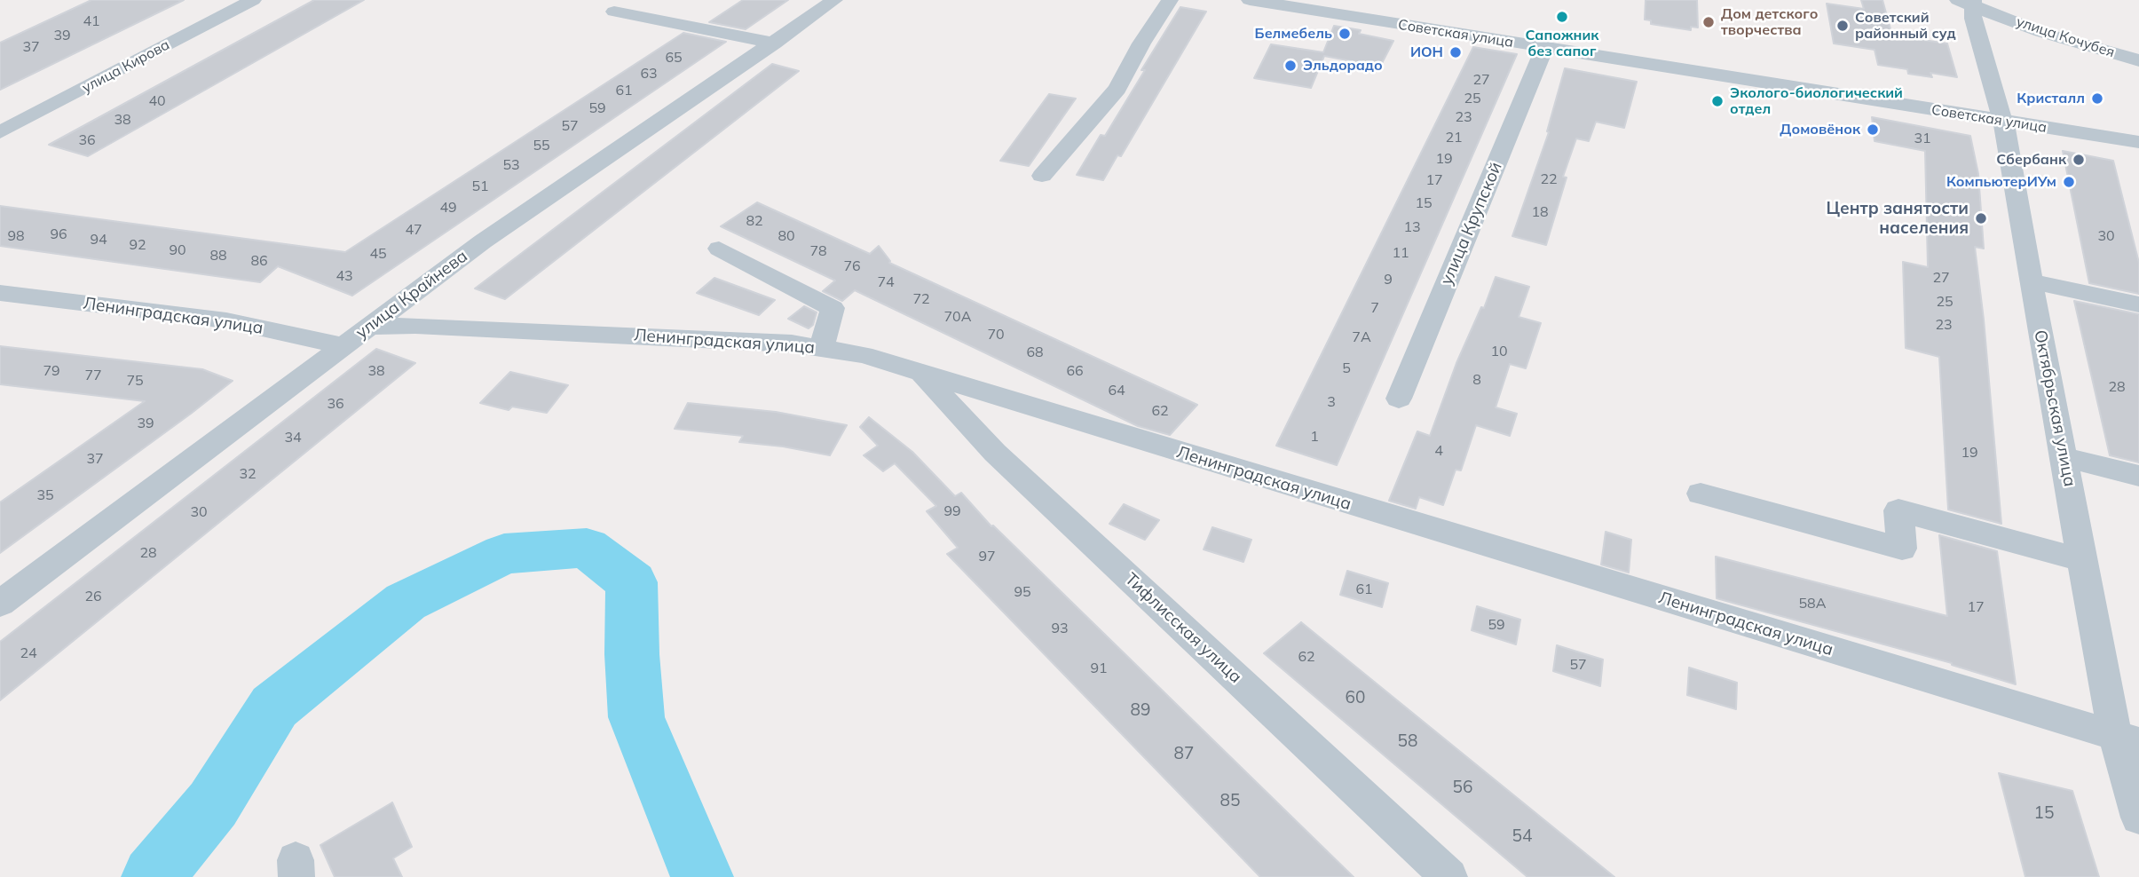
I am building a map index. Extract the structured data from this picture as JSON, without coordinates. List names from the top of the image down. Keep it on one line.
{"streets":{"street":["Советская улица","улица Кочубея","улица Кирова","улица Крупской","улица Крайнева","Ленинградская улица","Октябрьская улица","Тифлисская улица"]},"crossings":[["Советская улица","улица Крупской"],["Советская улица","Октябрьская улица"],["улица Кочубея","Октябрьская улица"],["улица Крайнева","Ленинградская улица"],["Ленинградская улица","Октябрьская улица"],["Ленинградская улица","Тифлисская улица"]],"places":["Сапожник без сапог","Дом детского творчества","Советский районный суд","Белмебель","ИОН","Эльдорадо","Кристалл","Эколого-биологический отдел","Домовёнок","Сбербанк","КомпьютерИУм","Центр занятости населения"],"house_numbers":["41","39","37","65","63","27","61","25","40","59","23","38","57","21","31","36","55","19","53","22","17","51","15","49","18","82","13","47","96","98","80","30","94","92","90","78","11","45","88","86","76","43","27","9","74","72","25","7","70А","23","70","7А","10","68","5","79","38","66","77","8","75","28","64","3","36","62","39","1","34","4","19","37","32","35","99","30","28","97","61","95","26","58А","17","59","93","24","62","57","91","60","89","58","87","56","85","15","54"]}
